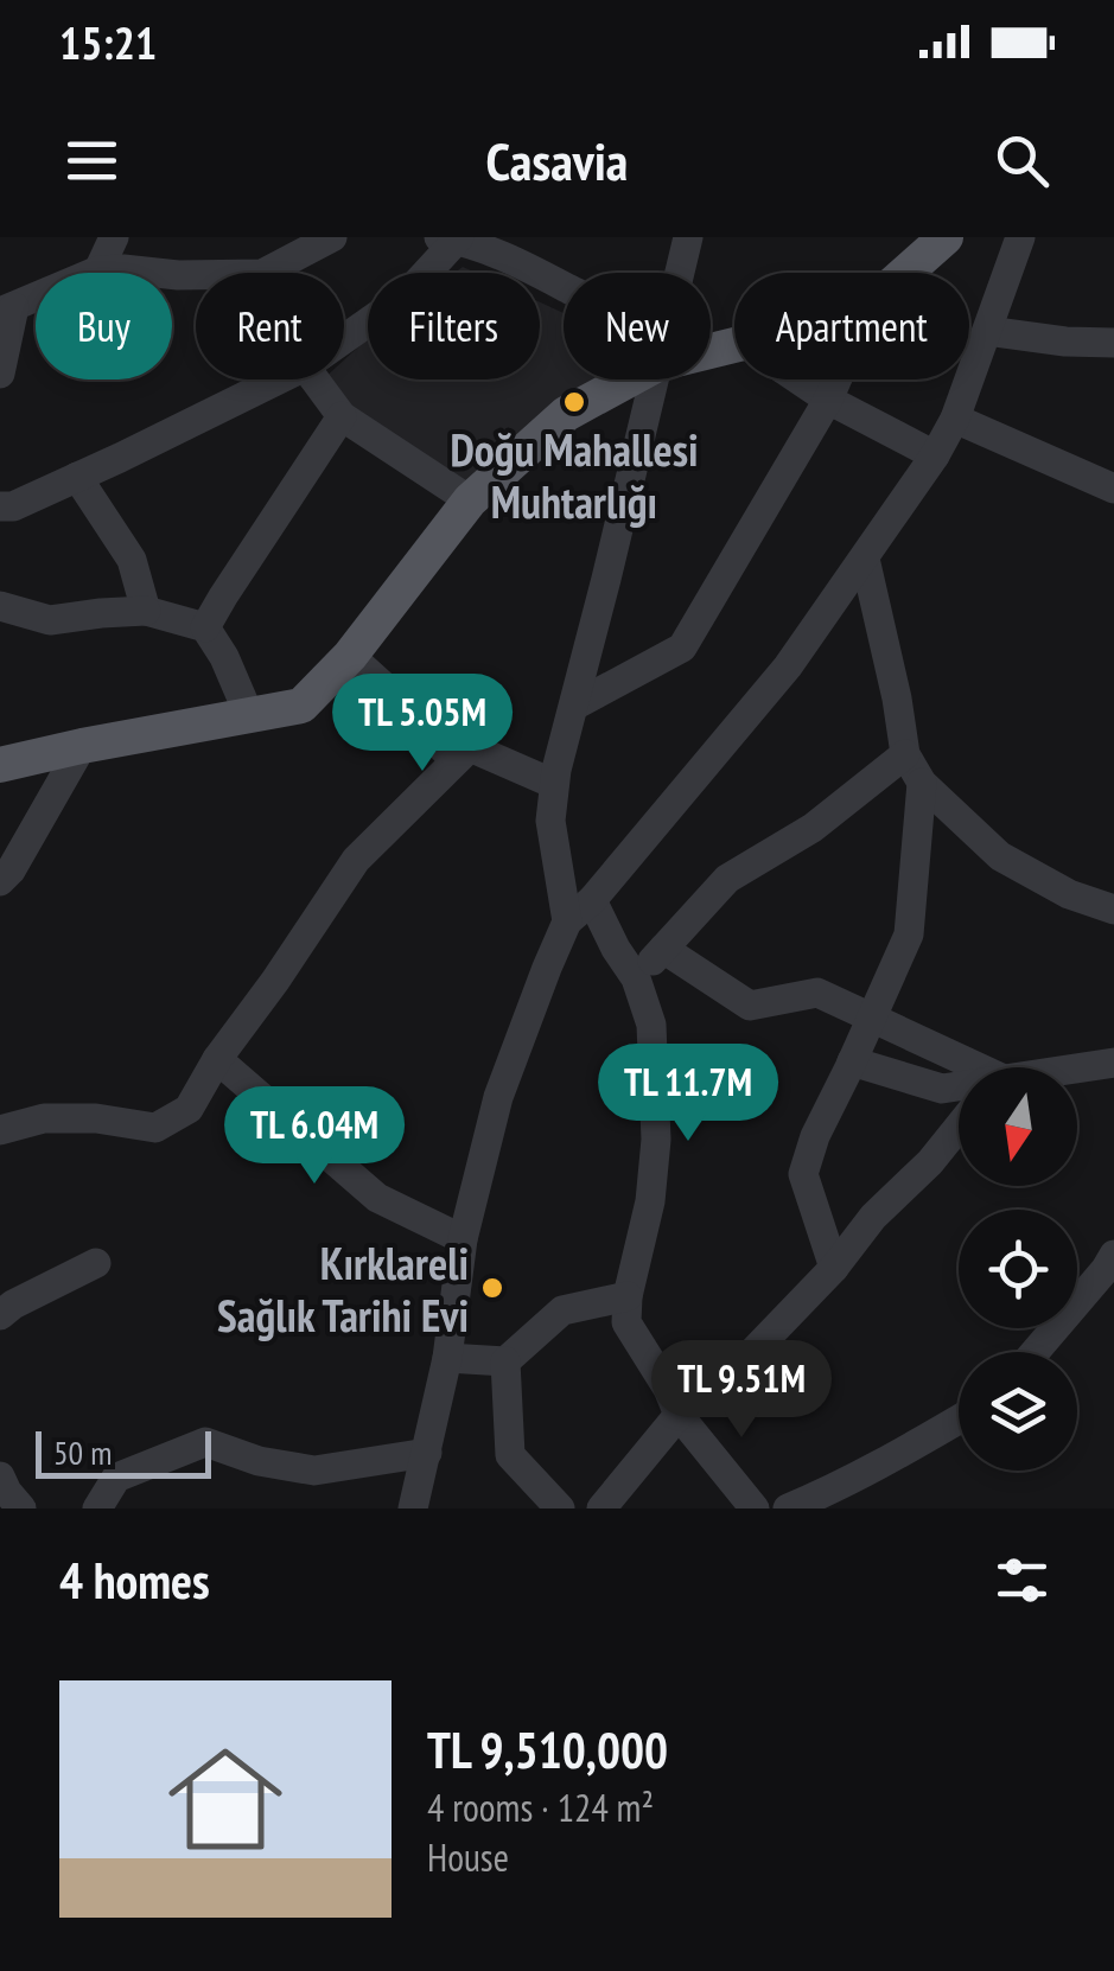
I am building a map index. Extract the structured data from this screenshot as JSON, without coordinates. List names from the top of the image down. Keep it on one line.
{"places":["Doğu Mahallesi Muhtarlığı","Kırklareli Sağlık Tarihi Evi"],"scale_bar":"50 m","north":"bottom","page":{"status":"15:21","header":"Casavia","chip":["Buy","Rent","Filters","New","Apartment"],"price":["TL 5.05M","TL 11.7M","TL 6.04M","TL 9.51M"],"scale":"50 m","heading":"4 homes","list":[{"name":"TL 9,510,000","note":"4 rooms · 124 m² · House"}]}}
